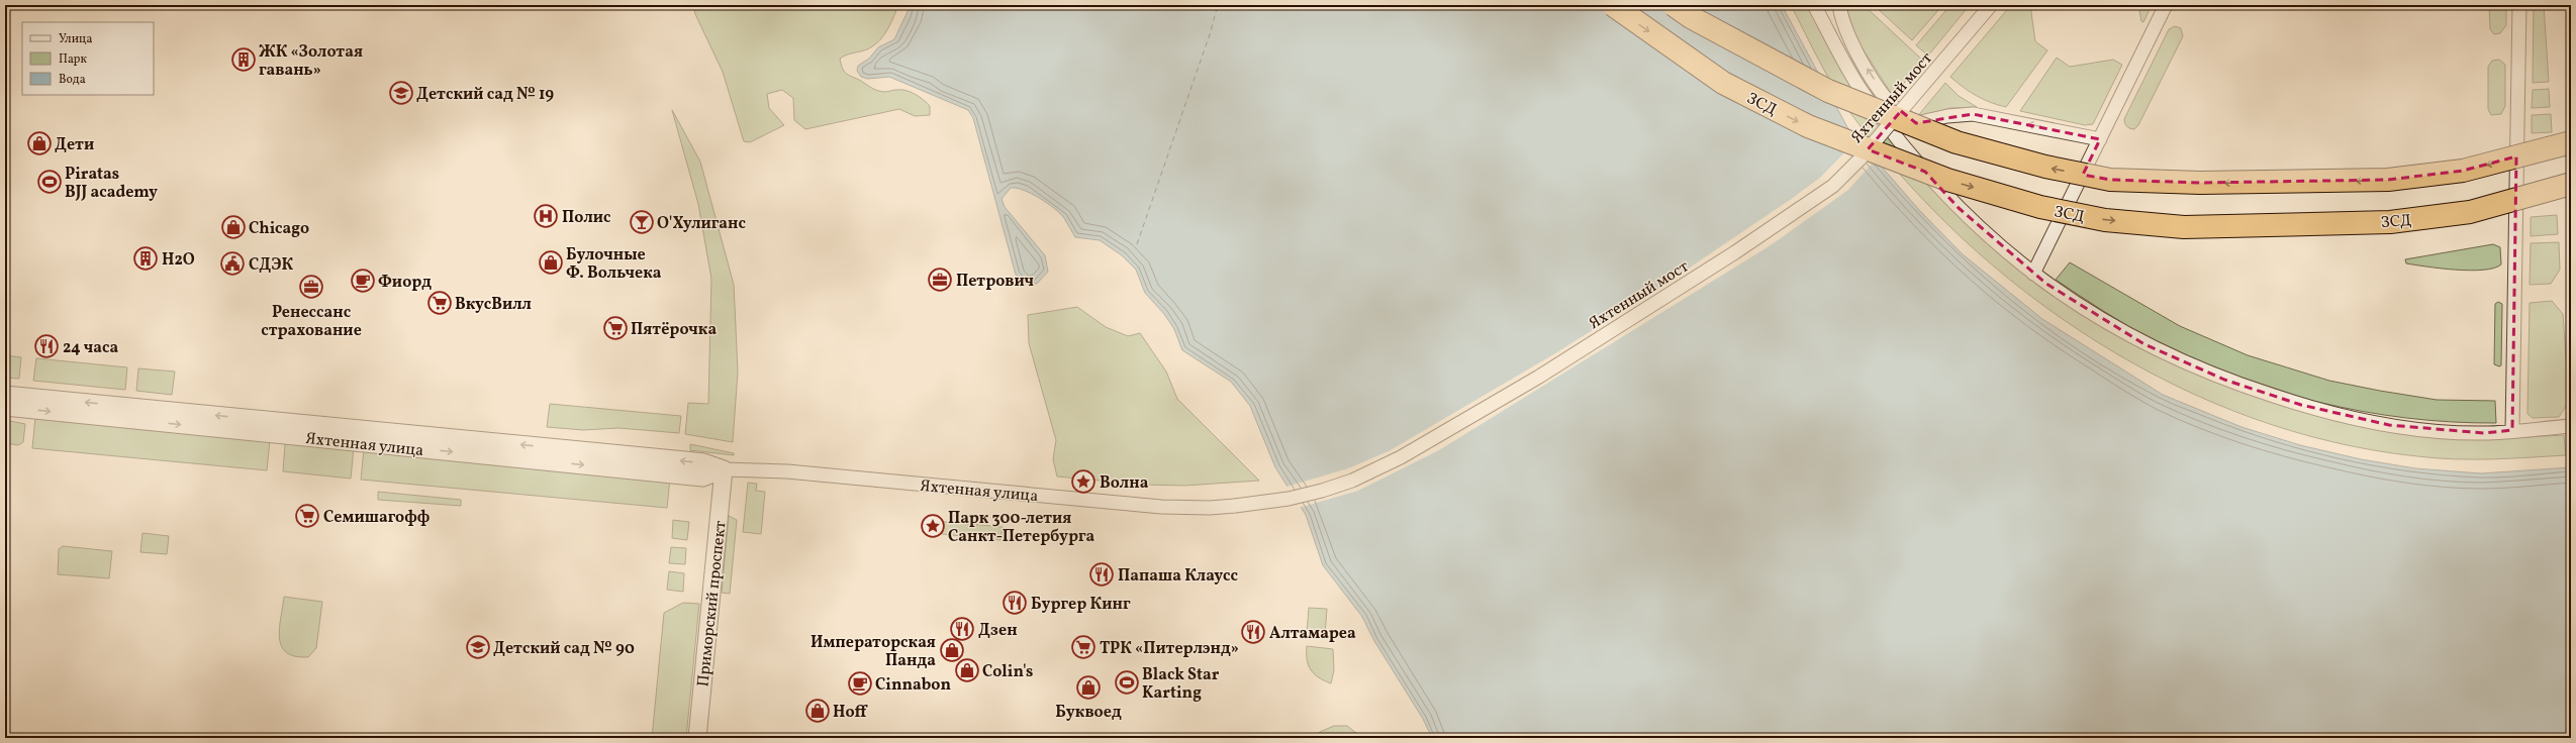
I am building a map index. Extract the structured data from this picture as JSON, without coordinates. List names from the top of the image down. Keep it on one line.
{"streets":{"highway":["ЗСД"],"street":["Яхтенный мост","Яхтенная улица","Приморский проспект"]},"crossings":[["Яхтенный мост","Яхтенная улица"],["Яхтенная улица","Приморский проспект"]],"places":{"building":["ЖК «Золотая гавань»","H2O"],"school or university":["Детский сад № 19","Детский сад № 90"],"shop":["Дети","Chicago","Булочные Ф. Вольчека","Императорская Панда","Colin's","Буквоед","Hoff"],"sports":["Piratas BJJ academy","Black Star Karting"],"hospital":["Полис"],"bar":["О'Хулиганс"],"public building":["СДЭК"],"office":["Петрович","Ренессанс страхование"],"cafe":["Фиорд","Cinnabon"],"supermarket":["ВкусВилл","Пятёрочка","Семишагофф","ТРК «Питерлэнд»"],"restaurant":["24 часа","Папаша Клаусс","Бургер Кинг","Дзен","Алтамареа"],"place":["Волна","Парк 300-летия Санкт-Петербурга"]},"legend":["Улица","Парк","Вода"]}
